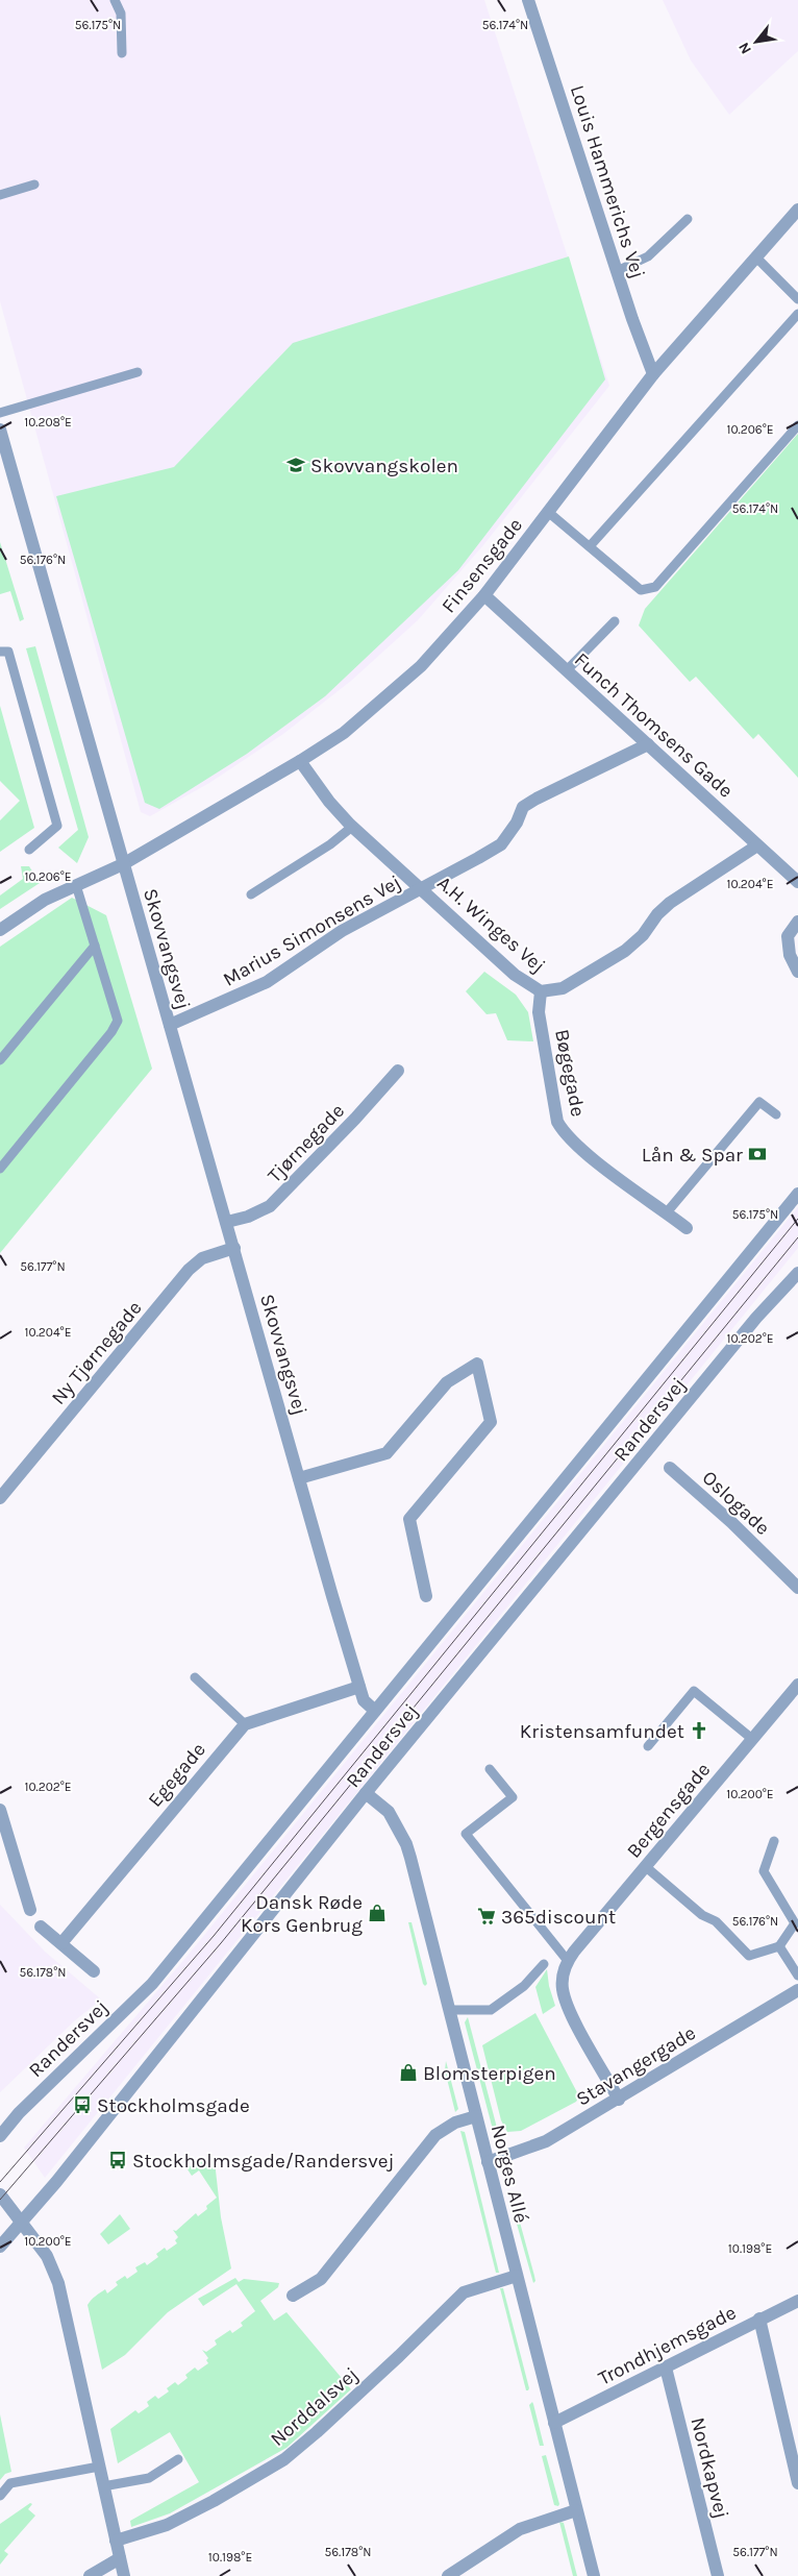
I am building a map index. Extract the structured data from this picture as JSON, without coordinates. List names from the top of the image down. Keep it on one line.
{"streets":{"street":["Louis Hammerichs Vej","Finsensgade","Funch Thomsens Gade","A.H. Winges Vej","Marius Simonsens Vej","Skovvangsvej","Bøgegade","Tjørnegade","Ny Tjørnegade","Randersvej","Oslogade","Egegade","Bergensgade","Stavangergade","Norges Allé","Trondhjemsgade","Norddalsvej","Nordkapvej"]},"crossings":[["Louis Hammerichs Vej","Finsensgade"],["Finsensgade","Funch Thomsens Gade"],["Finsensgade","A.H. Winges Vej"],["Finsensgade","Skovvangsvej"],["Funch Thomsens Gade","A.H. Winges Vej"],["Funch Thomsens Gade","Marius Simonsens Vej"],["A.H. Winges Vej","Marius Simonsens Vej"],["A.H. Winges Vej","Bøgegade"],["Marius Simonsens Vej","Skovvangsvej"],["Skovvangsvej","Tjørnegade"],["Skovvangsvej","Ny Tjørnegade"],["Skovvangsvej","Randersvej"],["Randersvej","Norges Allé"],["Stavangergade","Norges Allé"],["Norges Allé","Trondhjemsgade"],["Norges Allé","Norddalsvej"],["Trondhjemsgade","Nordkapvej"]],"places":{"school or university":["Skovvangskolen"],"bank":["Lån & Spar"],"church":["Kristensamfundet"],"shop":["Dansk Røde Kors Genbrug","Blomsterpigen"],"supermarket":["365discount"],"bus stop":["Stockholmsgade","Stockholmsgade/Randersvej"]},"north":"bottom left","coordinates":["56.175°N","56.174°N","10.208°E","10.206°E","56.176°N","10.204°E","56.177°N","10.202°E","10.200°E","56.178°N","10.198°E"]}
